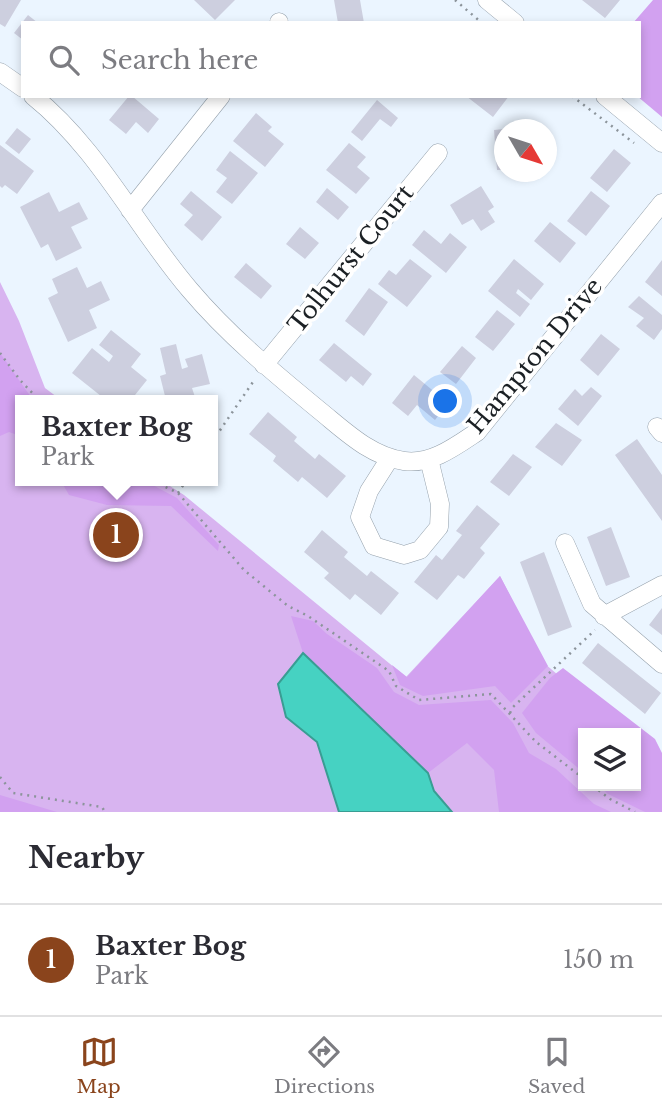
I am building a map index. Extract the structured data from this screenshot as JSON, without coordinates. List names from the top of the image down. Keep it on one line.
{"streets":{"street":["Tolhurst Court","Hampton Drive"]},"crossings":[["Tolhurst Court","Hampton Drive"]],"north":"bottom right","page":{"search":"Search here","popup":["Baxter Bog","Park"],"pins":"1","heading":"Nearby","list":[{"mark":"1","name":"Baxter Bog","note":"Park","value":"150 m"}],"nav":["Map","Directions","Saved"]}}
